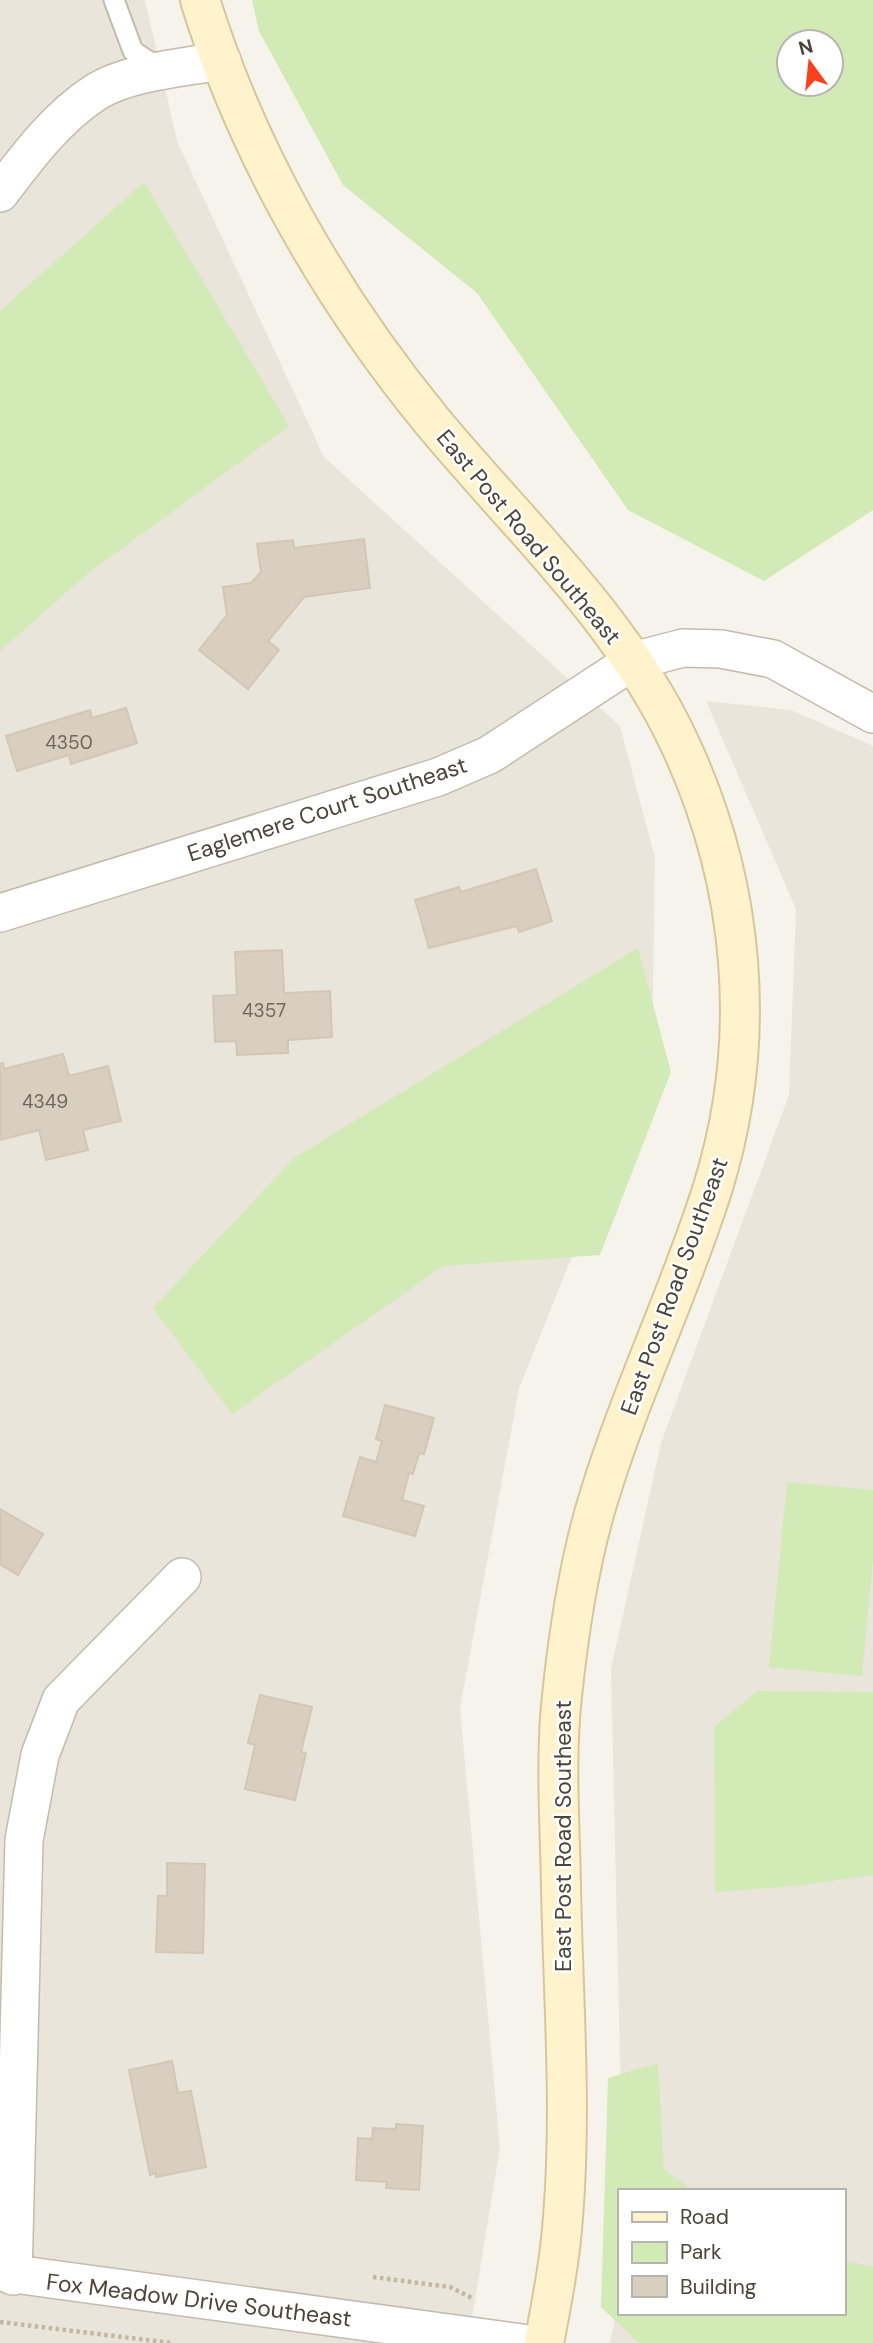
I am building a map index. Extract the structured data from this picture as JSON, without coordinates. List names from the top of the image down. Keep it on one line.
{"streets":{"main road":["East Post Road Southeast"],"street":["Eaglemere Court Southeast","Fox Meadow Drive Southeast"]},"crossings":[["East Post Road Southeast","Eaglemere Court Southeast"]],"house_numbers":["4350","4357","4349"],"legend":["Road","Park","Building"],"north":"top"}
